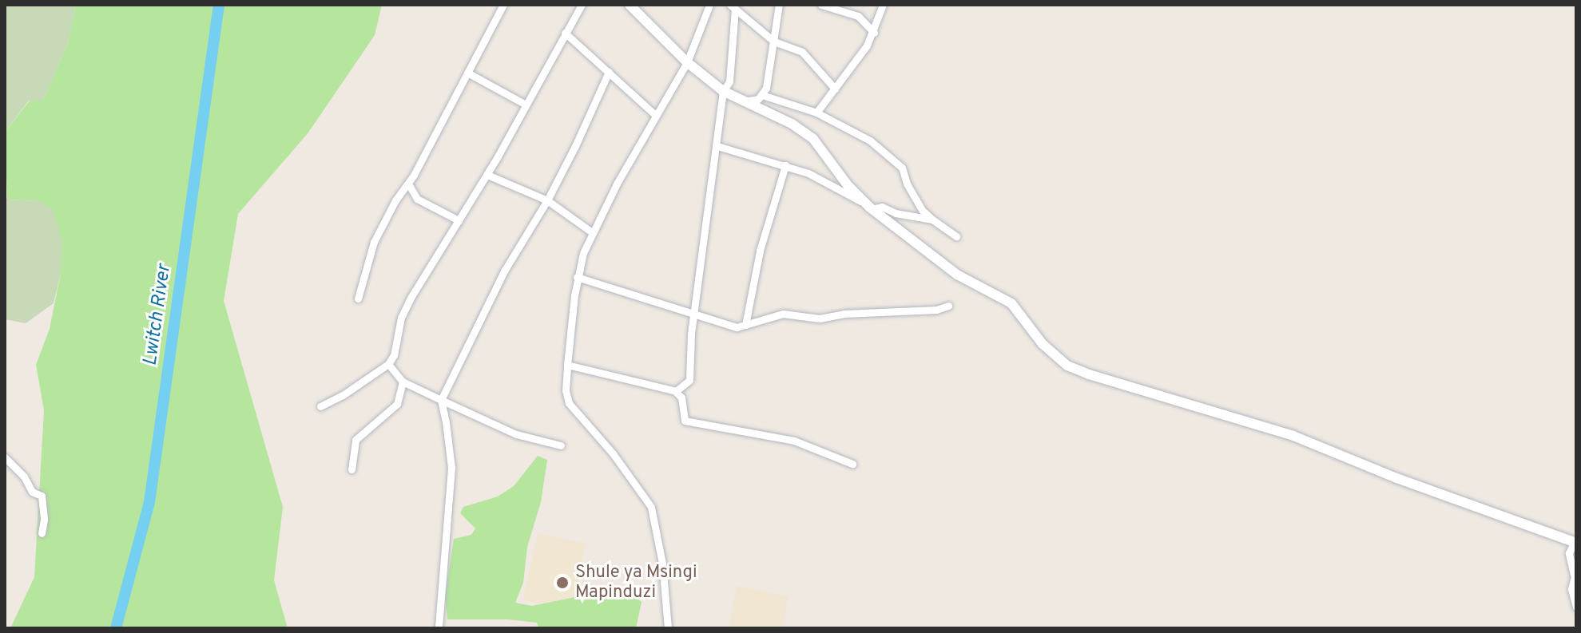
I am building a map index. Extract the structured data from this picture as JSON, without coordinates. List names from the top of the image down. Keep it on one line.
{"water":["Lwitch River"],"places":["Shule ya Msingi Mapinduzi"]}
